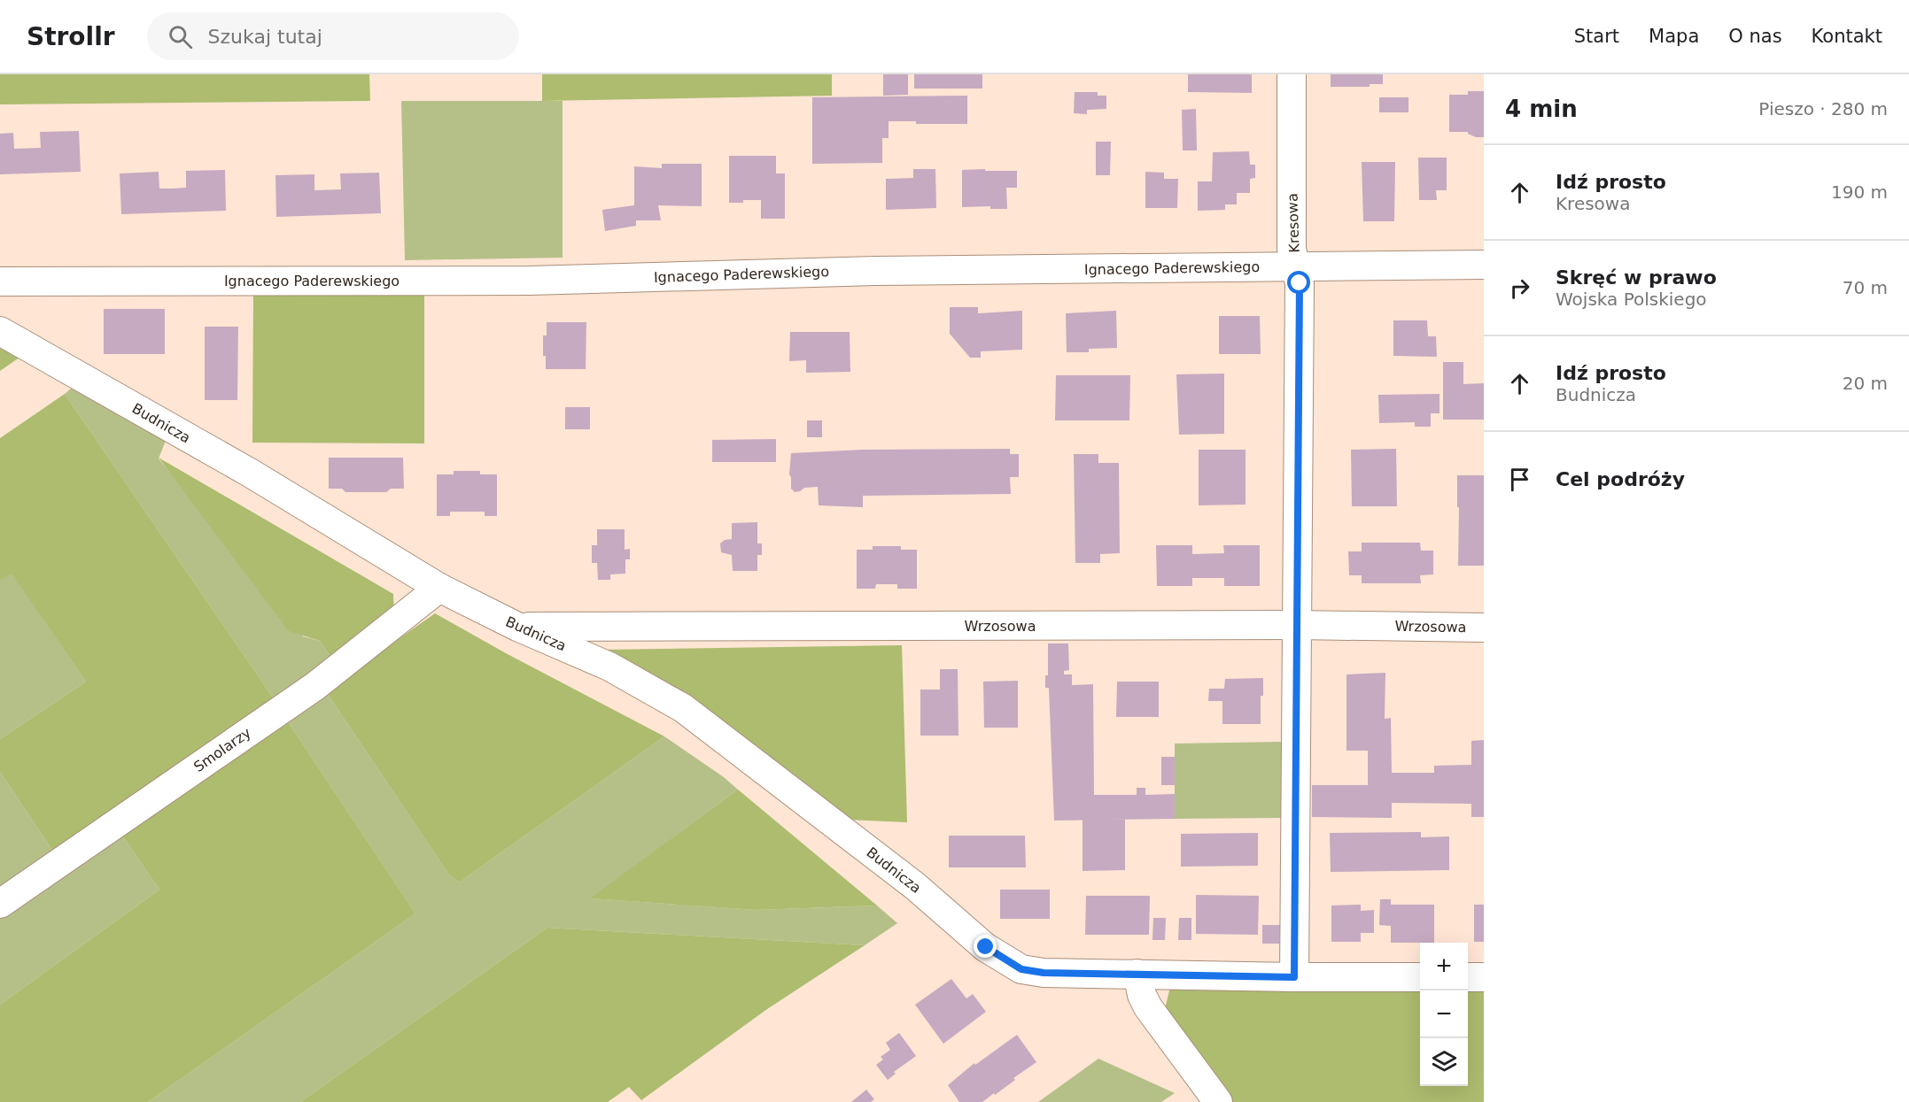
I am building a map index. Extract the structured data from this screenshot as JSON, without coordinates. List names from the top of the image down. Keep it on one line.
{"streets":{"street":["Kresowa","Ignacego Paderewskiego","Budnicza","Wrzosowa","Smolarzy"]},"crossings":[["Kresowa","Ignacego Paderewskiego"],["Kresowa","Budnicza"],["Kresowa","Wrzosowa"],["Budnicza","Wrzosowa"],["Budnicza","Smolarzy"]],"page":{"header":"Strollr","search":"Szukaj tutaj","nav":["Start","Mapa","O nas","Kontakt"],"heading":["4 min","Pieszo · 280 m"],"list":[["Idź prosto","Kresowa","190 m"],["Skręć w prawo","Wojska Polskiego","70 m"],["Idź prosto","Budnicza","20 m"],"Cel podróży"],"map_buttons":["+","−"]}}
